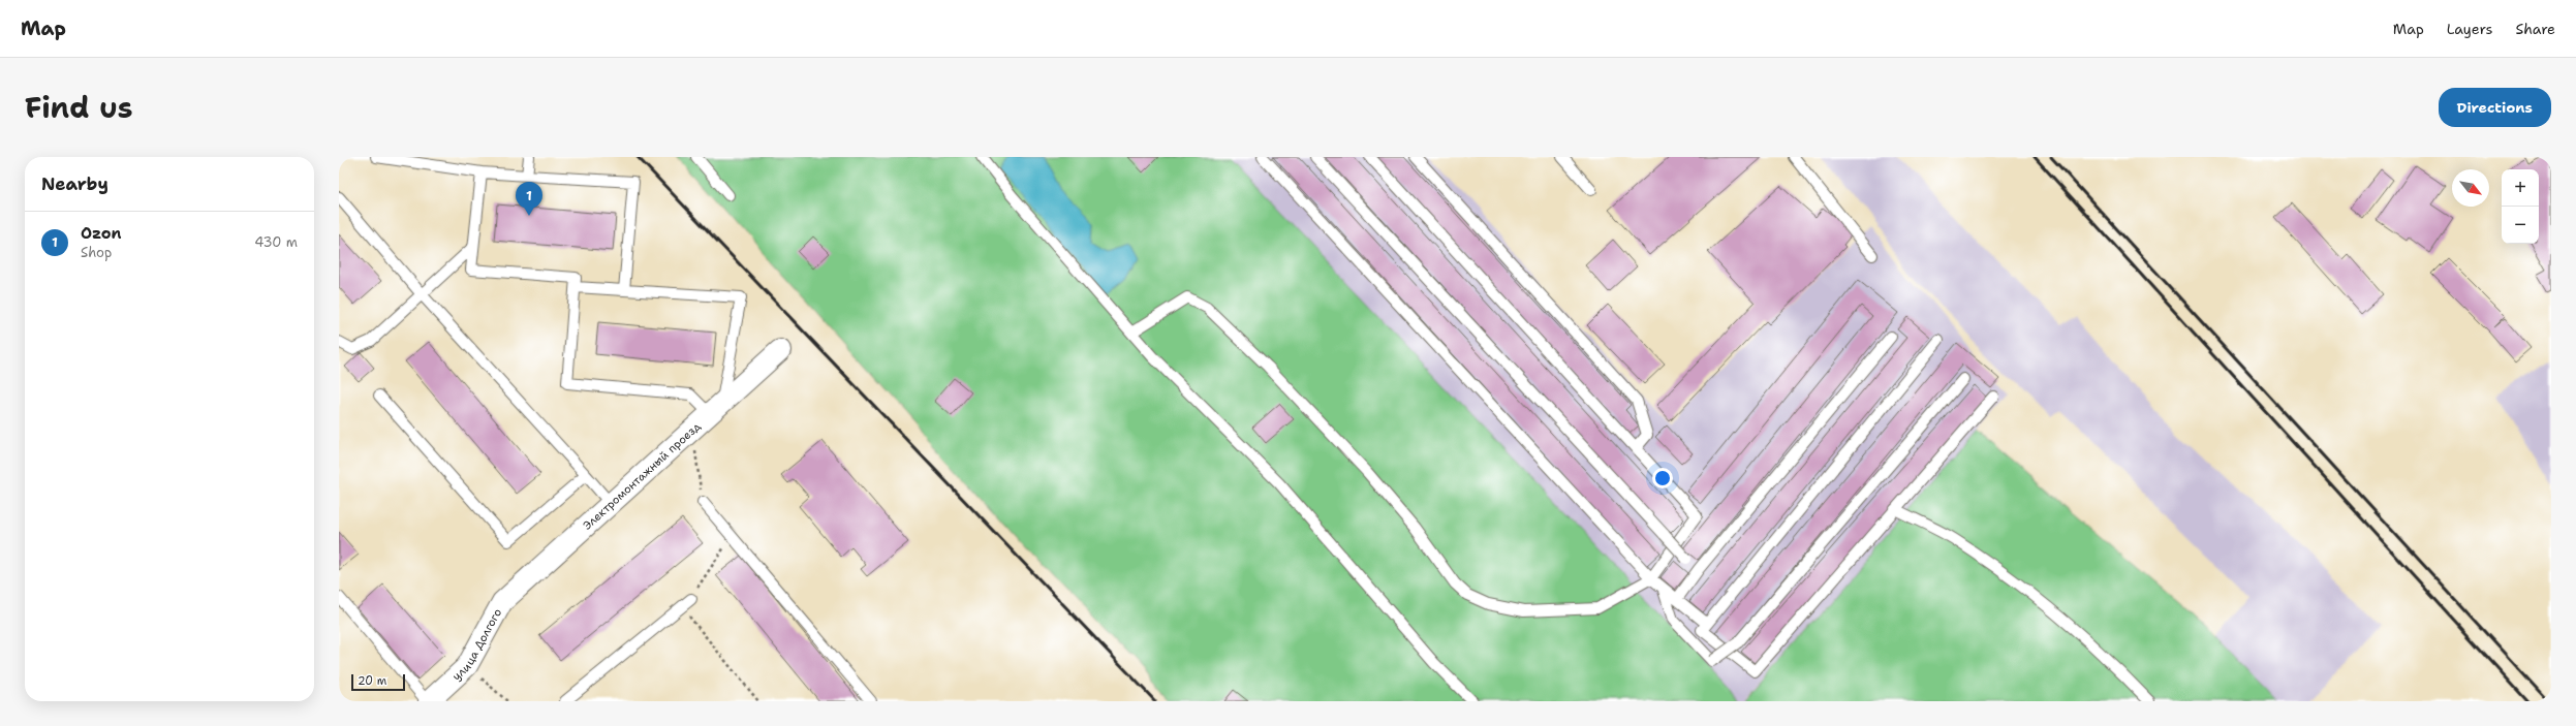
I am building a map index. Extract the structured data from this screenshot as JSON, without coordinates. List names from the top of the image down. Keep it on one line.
{"streets":{"street":["Электромонтажный проезд","улица Долгого"]},"crossings":[["Электромонтажный проезд","улица Долгого"]],"scale_bar":"20 m","north":"bottom right","page":{"header":"Map","nav":["Map","Layers","Share"],"title":"Find us","buttons":"Directions","heading":"Nearby","map_buttons":["+","−"],"pins":"1","list":[{"mark":"1","name":"Ozon","note":"Shop","value":"430 m"}],"scale":"20 m"}}
